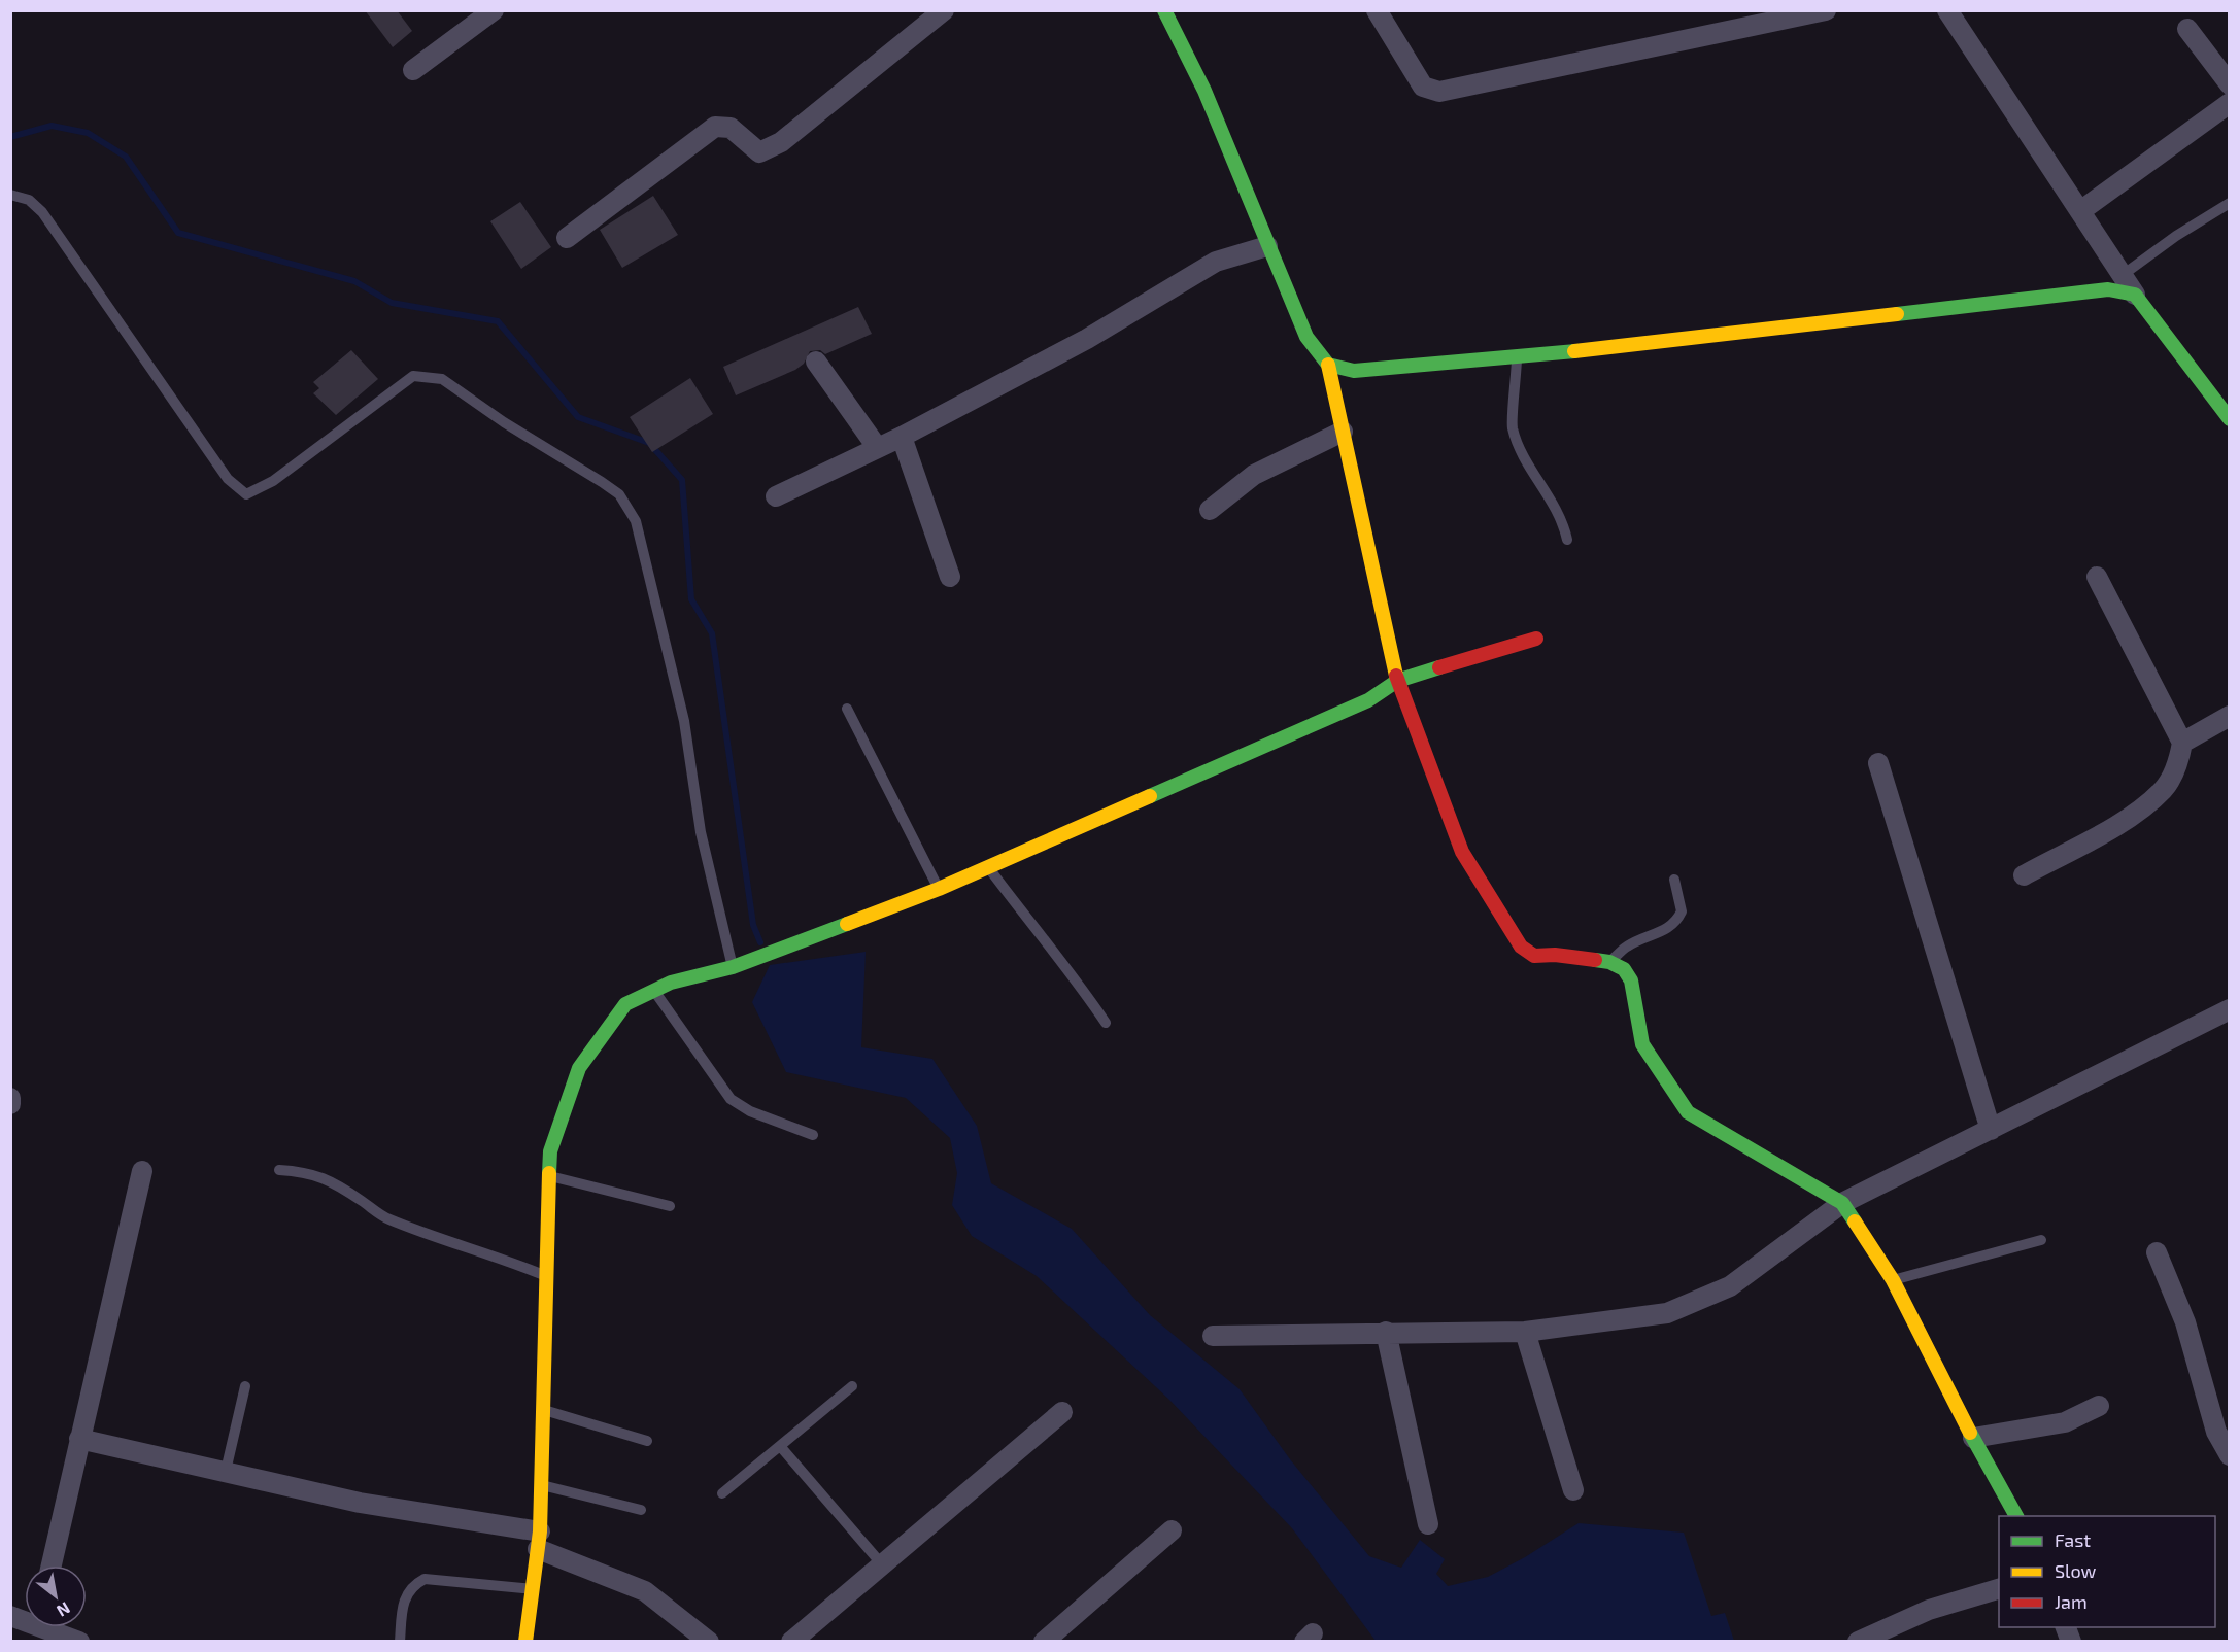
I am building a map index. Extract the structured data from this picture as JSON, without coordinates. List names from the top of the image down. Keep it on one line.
{"legend":["Fast","Slow","Jam"],"north":"bottom right"}
